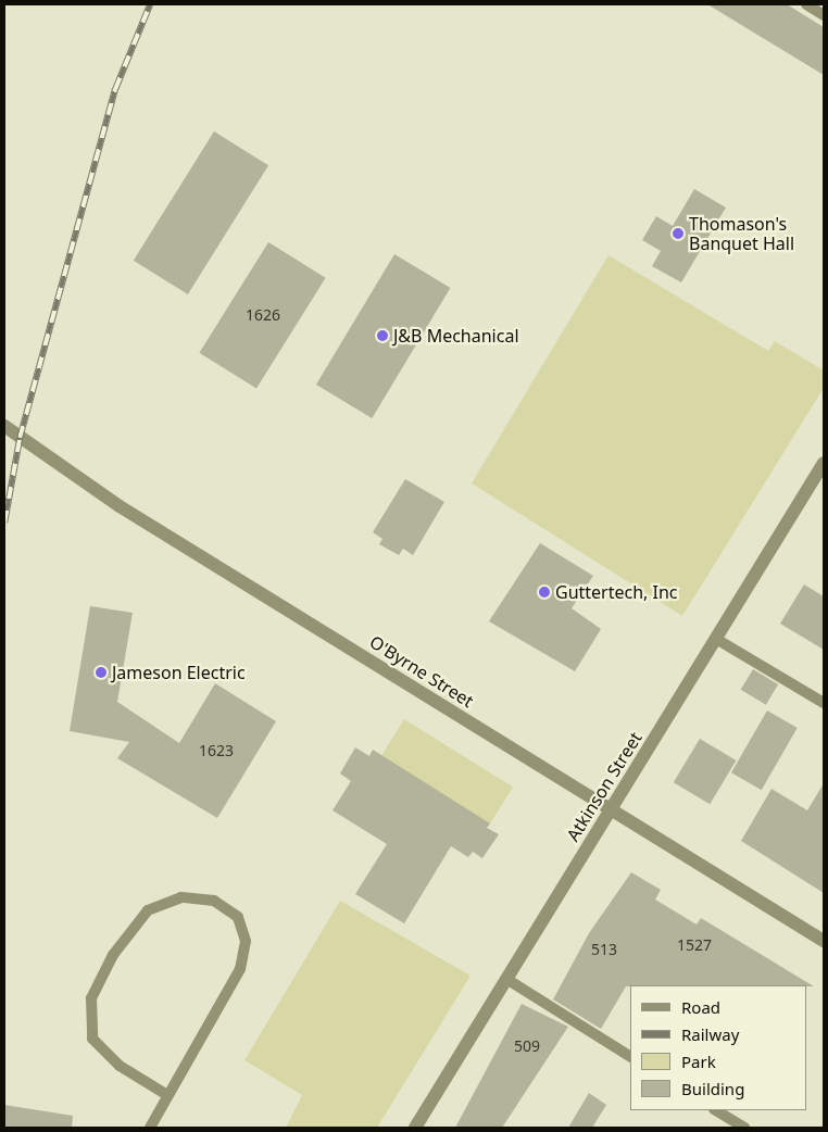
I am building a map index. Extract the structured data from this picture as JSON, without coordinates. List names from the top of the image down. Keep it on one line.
{"streets":{"street":["O'Byrne Street","Atkinson Street"]},"crossings":[["O'Byrne Street","Atkinson Street"]],"places":["Thomason's Banquet Hall","J&B Mechanical","Guttertech, Inc","Jameson Electric"],"house_numbers":["1626","1623","1527","513","509"],"legend":["Road","Railway","Park","Building"]}
